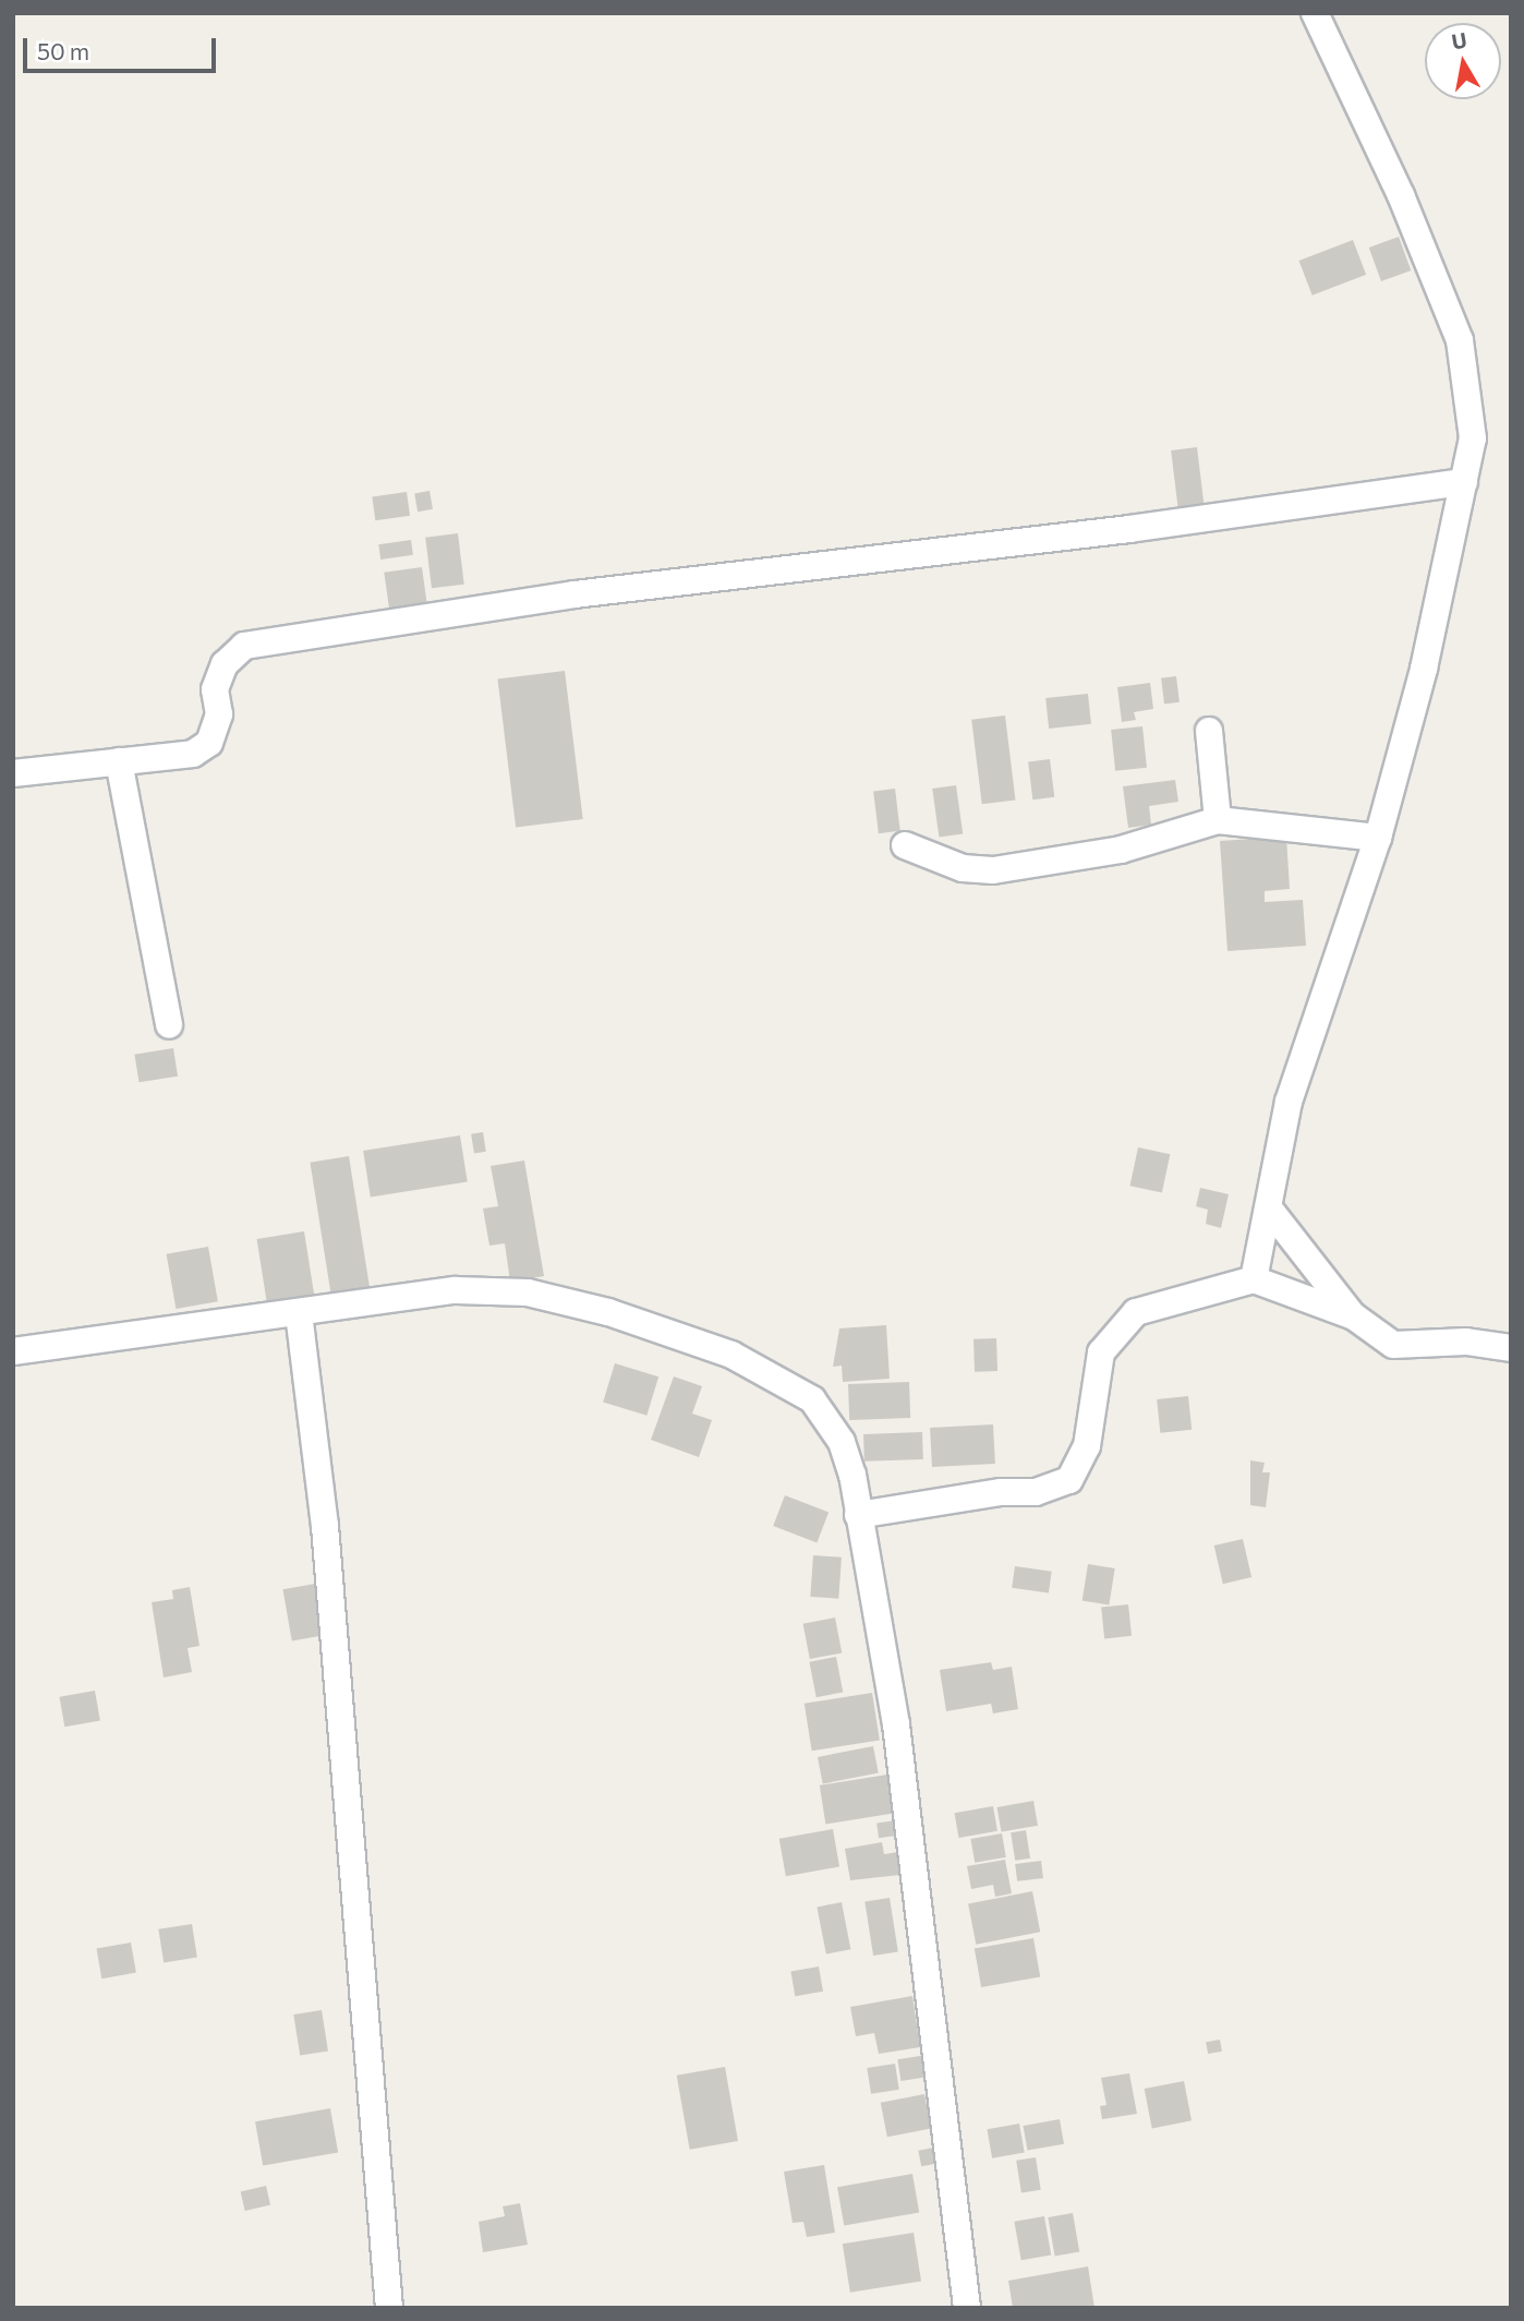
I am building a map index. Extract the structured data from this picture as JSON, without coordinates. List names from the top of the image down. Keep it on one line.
{"scale_bar":"50 m","north":"top"}
